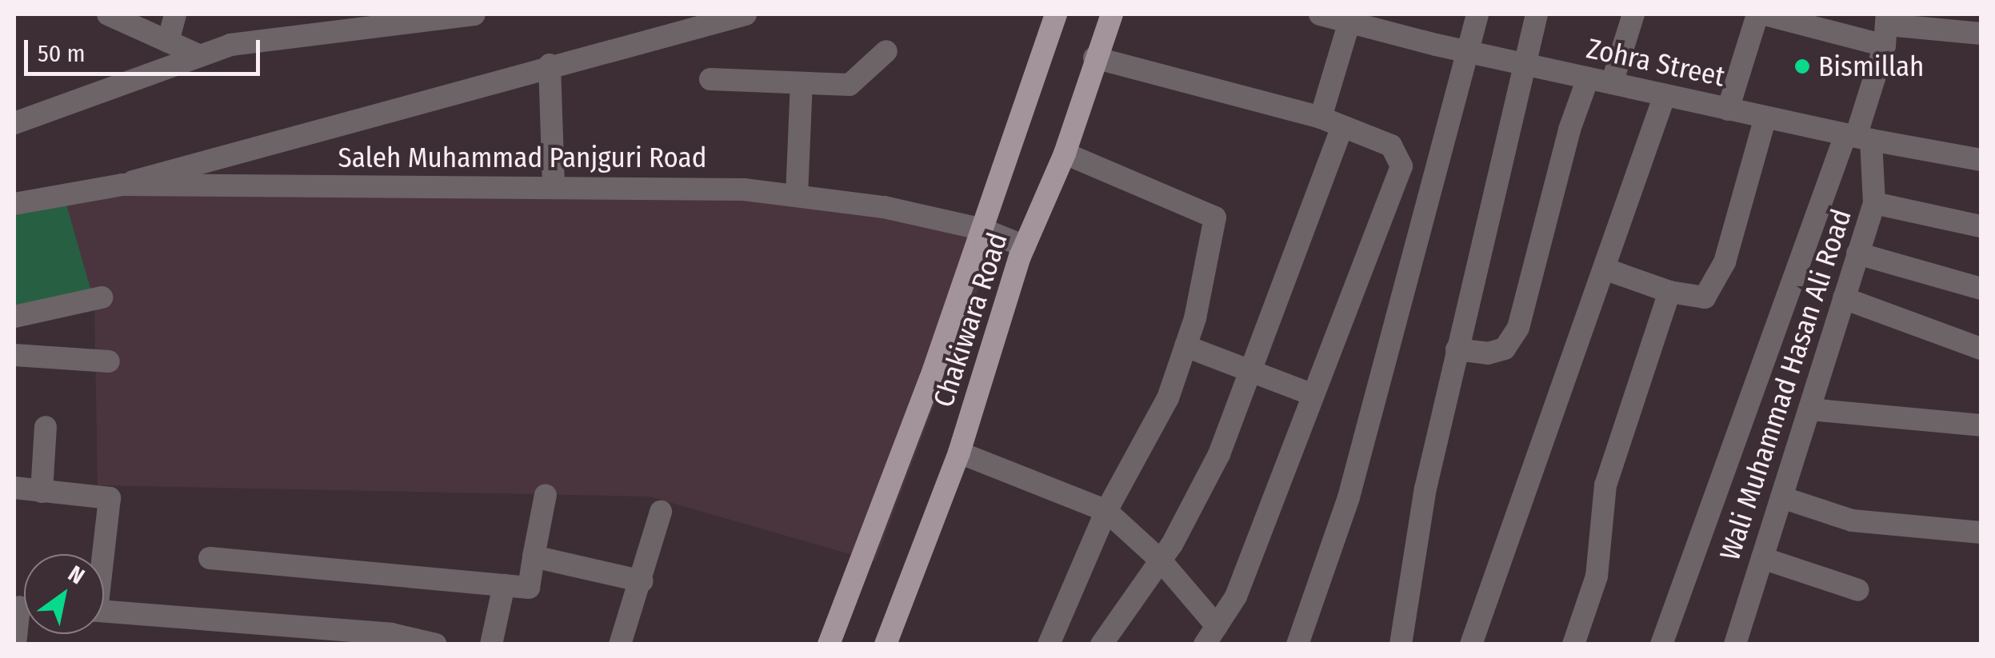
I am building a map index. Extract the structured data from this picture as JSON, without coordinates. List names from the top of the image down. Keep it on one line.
{"streets":{"main road":["Chakiwara Road"],"street":["Zohra Street","Saleh Muhammad Panjguri Road","Wali Muhammad Hasan Ali Road"]},"crossings":[["Zohra Street","Wali Muhammad Hasan Ali Road"],["Saleh Muhammad Panjguri Road","Chakiwara Road"]],"places":["Bismillah"],"scale_bar":"50 m","north":"top right"}
